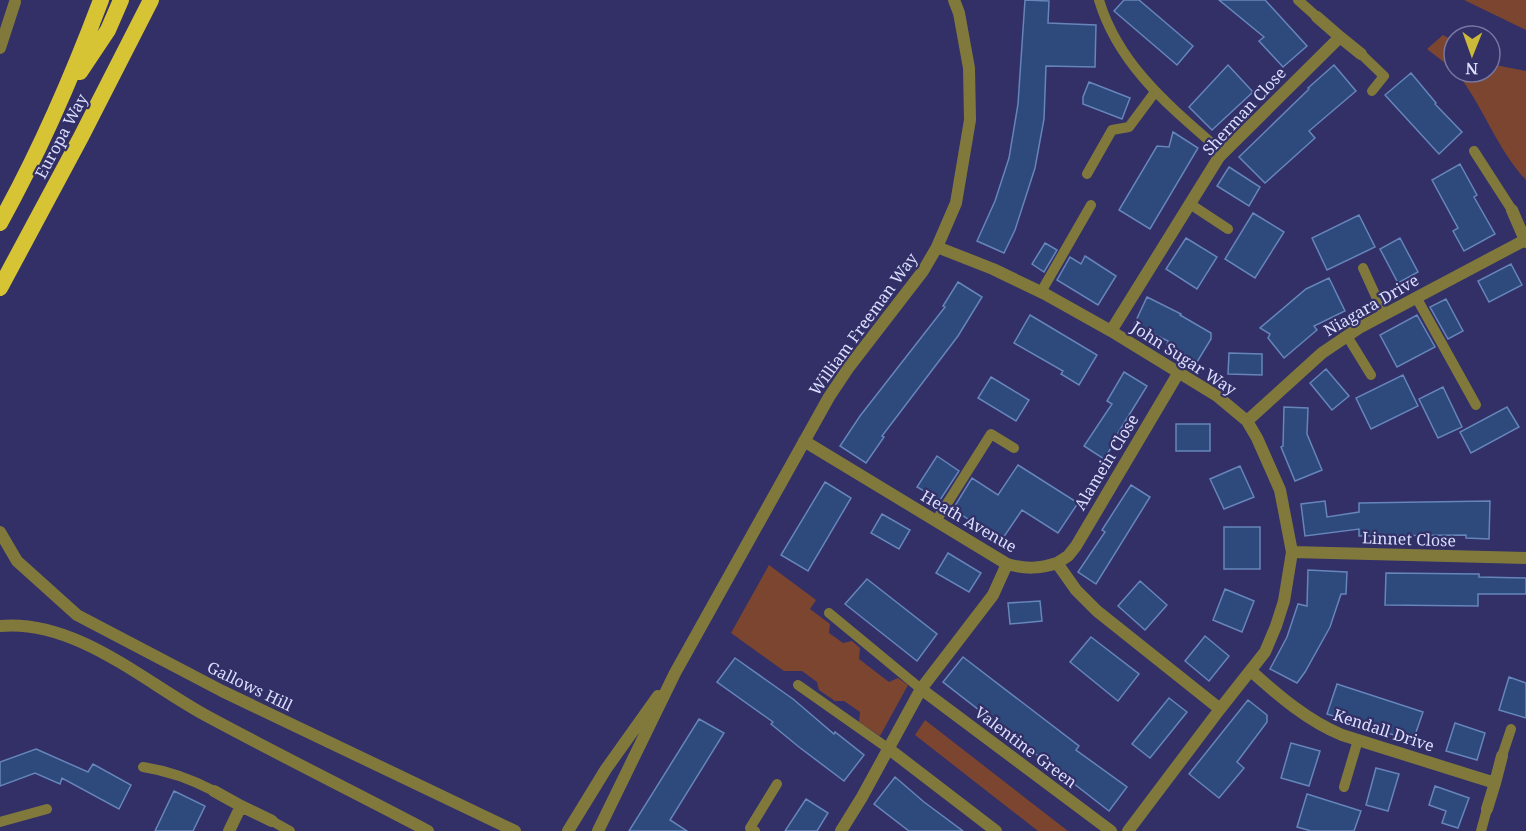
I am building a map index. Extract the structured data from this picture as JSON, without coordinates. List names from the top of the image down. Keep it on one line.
{"streets":{"highway":["Europa Way"],"street":["Sherman Close","Niagara Drive","William Freeman Way","John Sugar Way","Alamein Close","Heath Avenue","Linnet Close","Gallows Hill","Kendall Drive","Valentine Green"]},"crossings":[["Sherman Close","John Sugar Way"],["Niagara Drive","John Sugar Way"],["William Freeman Way","John Sugar Way"],["William Freeman Way","Heath Avenue"],["John Sugar Way","Alamein Close"],["John Sugar Way","Linnet Close"],["John Sugar Way","Kendall Drive"],["Alamein Close","Heath Avenue"]],"north":"bottom"}
